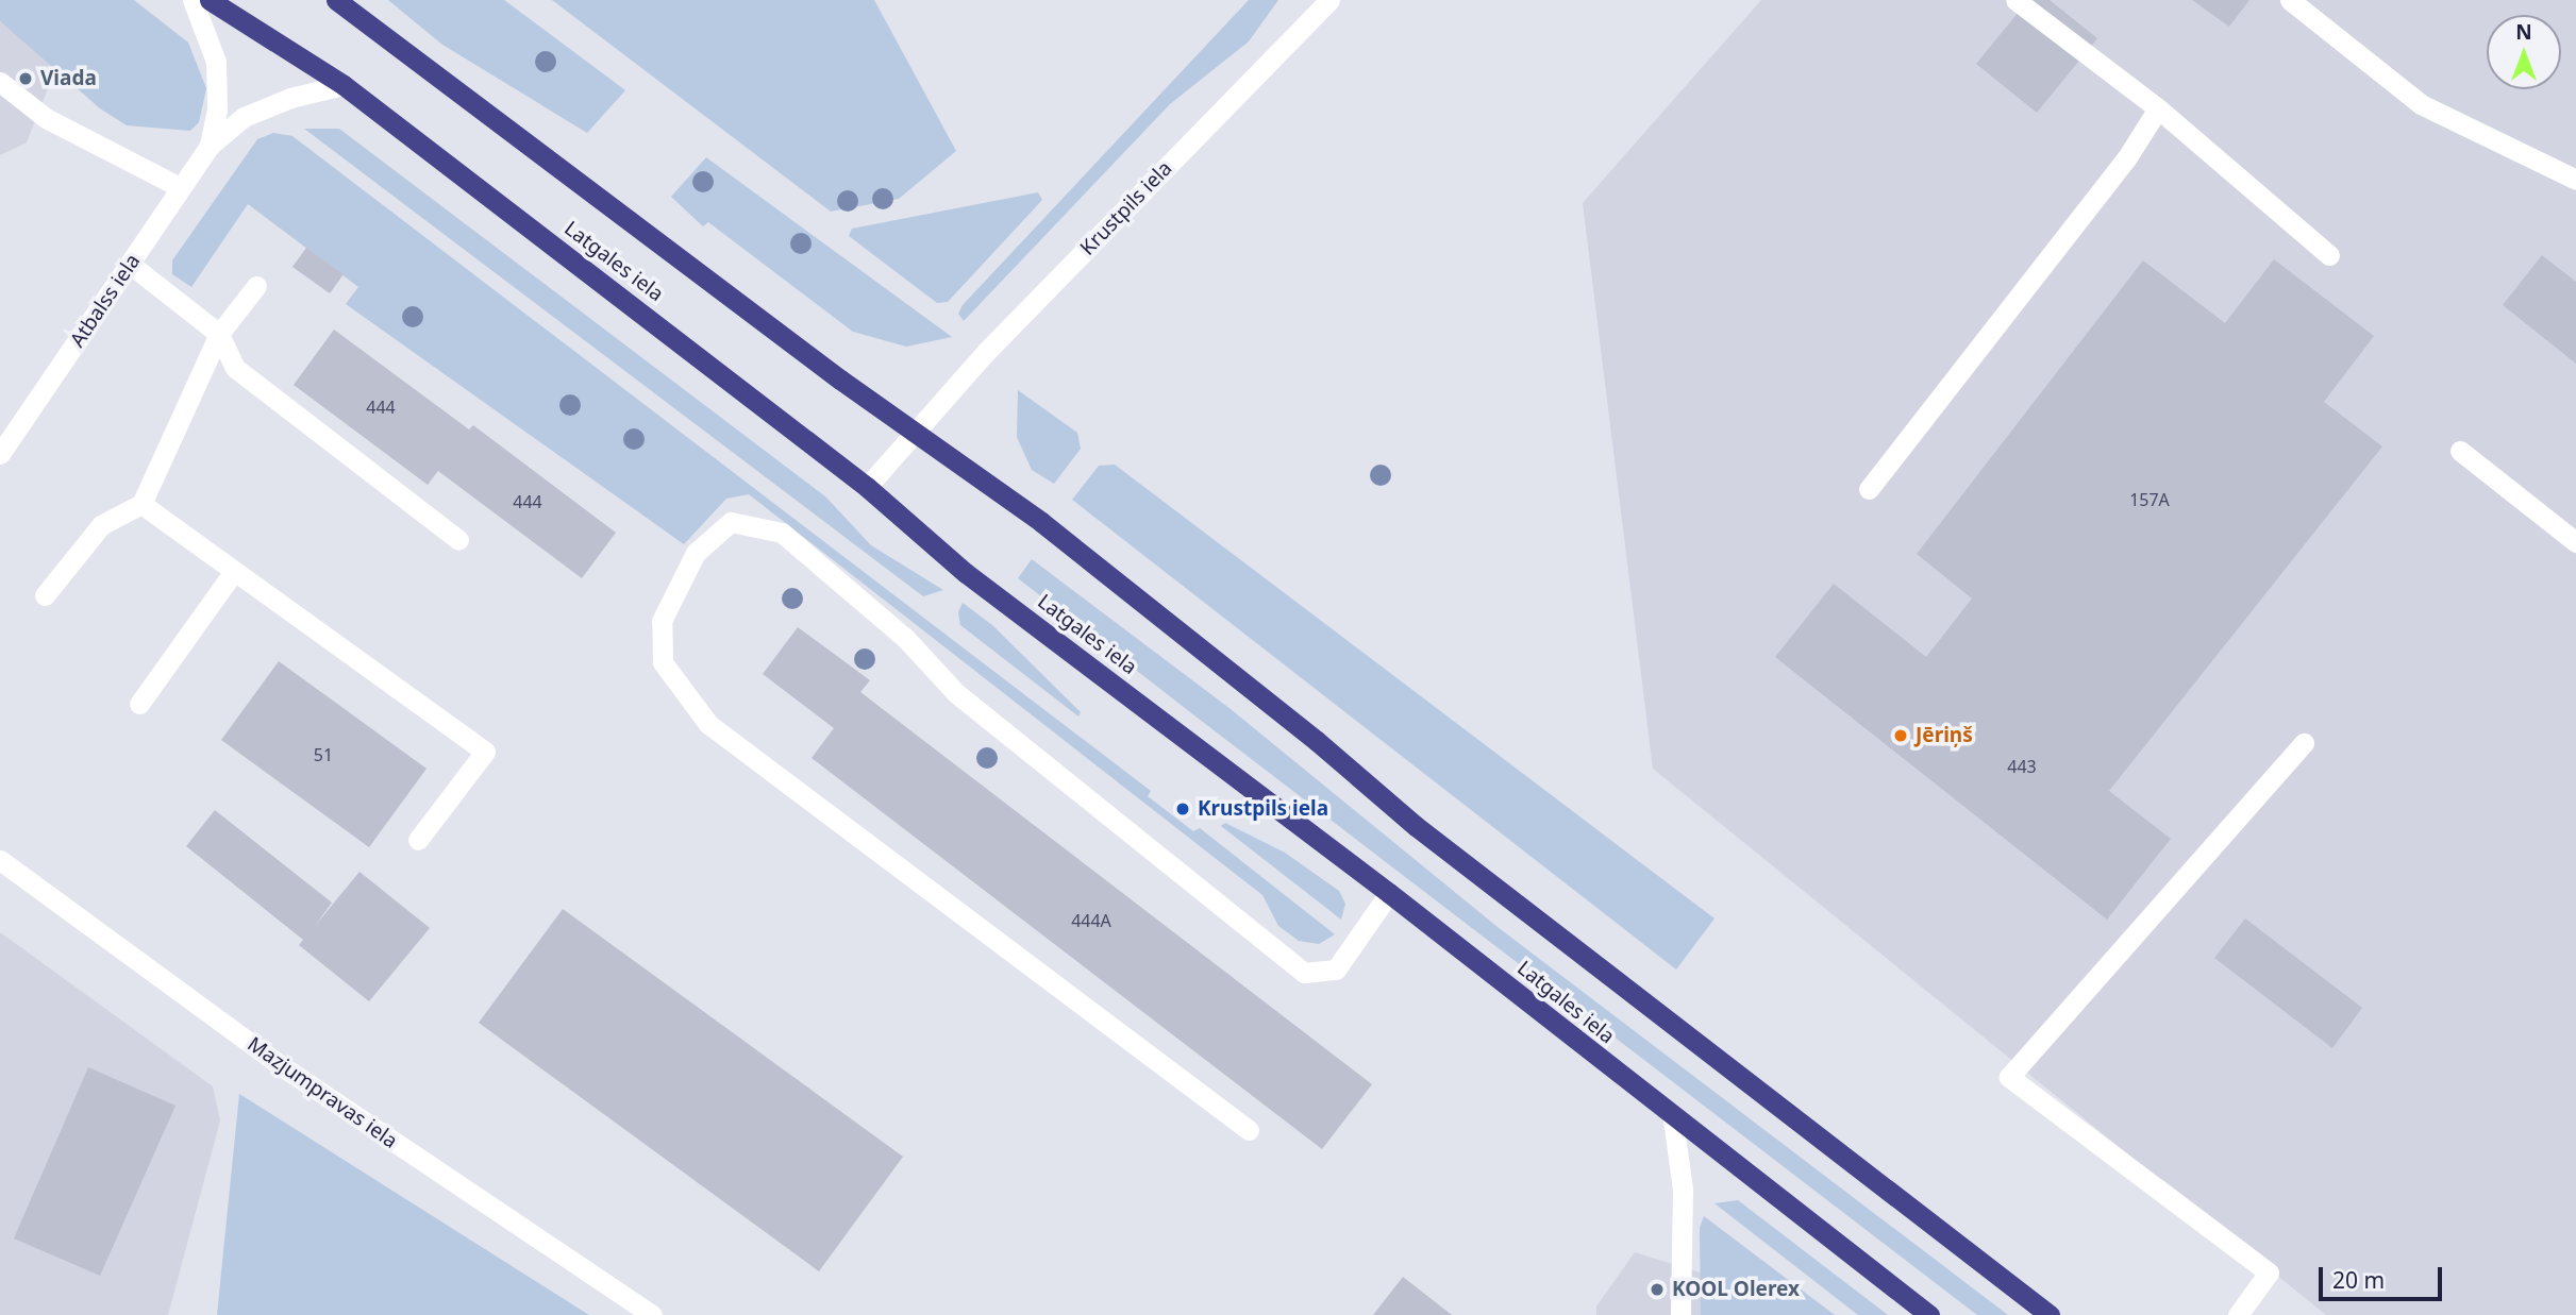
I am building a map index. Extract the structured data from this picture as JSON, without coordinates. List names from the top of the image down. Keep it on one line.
{"streets":{"highway":["Latgales iela"],"street":["Krustpils iela","Atbalss iela","Mazjumpravas iela"]},"crossings":[["Krustpils iela","Latgales iela"],["Latgales iela","Atbalss iela"]],"places":["Viada","Jēriņš","Krustpils iela","KOOL Olerex"],"house_numbers":["444","157A","444","51","443","444A"],"scale_bar":"20 m","north":"top"}
